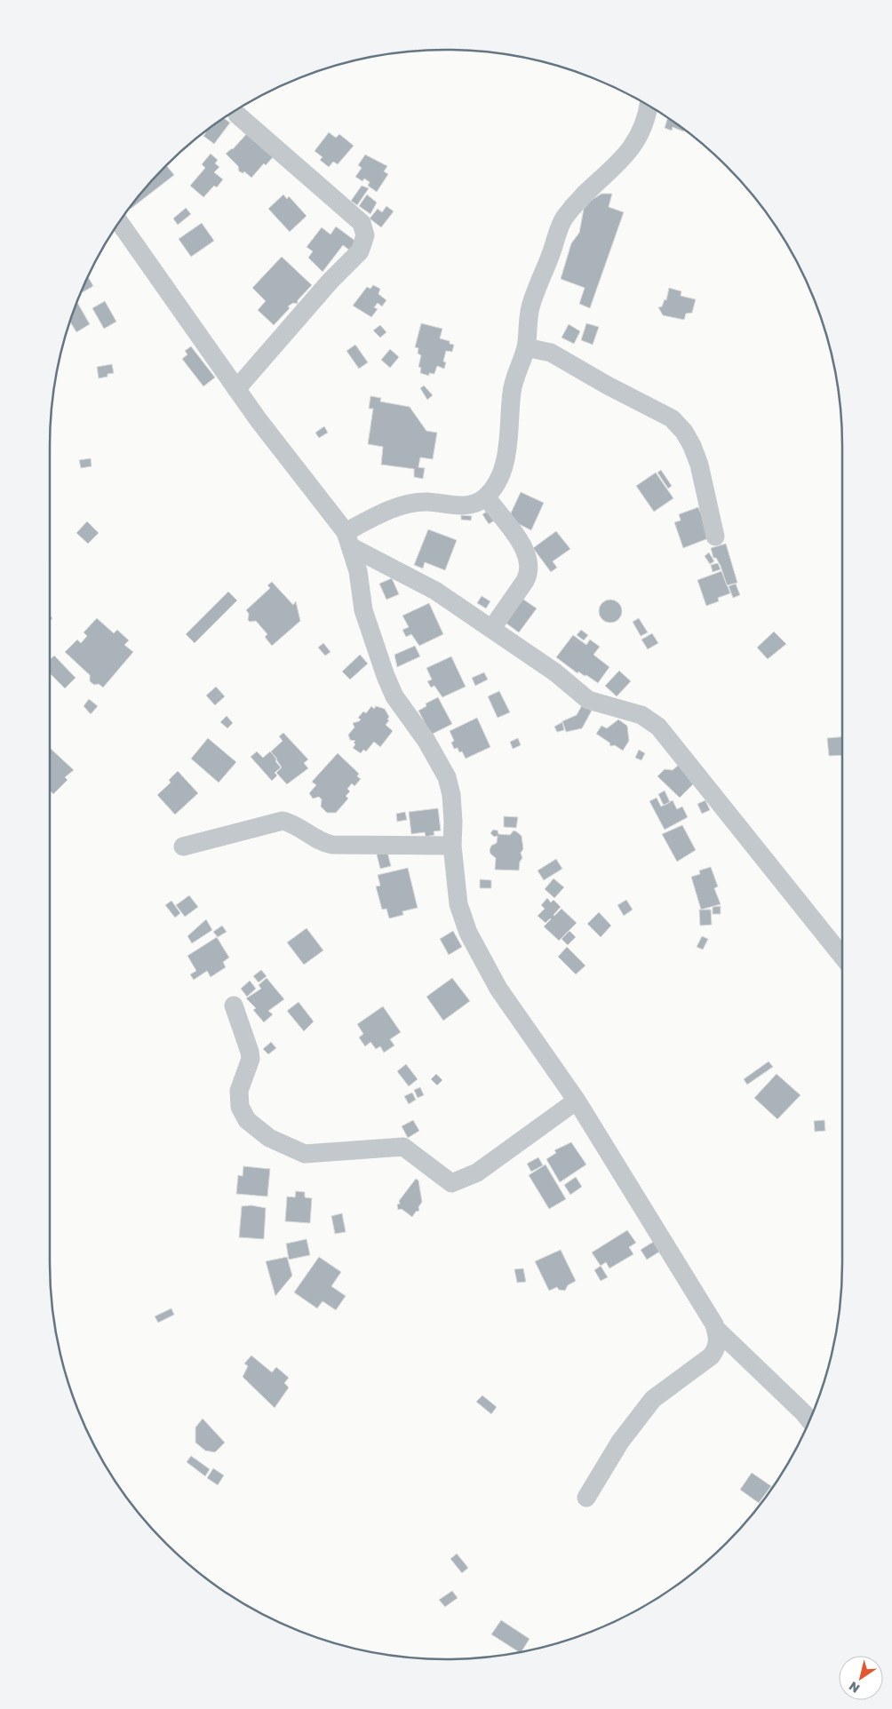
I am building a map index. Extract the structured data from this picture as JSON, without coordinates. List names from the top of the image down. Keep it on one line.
{"north":"bottom left"}
